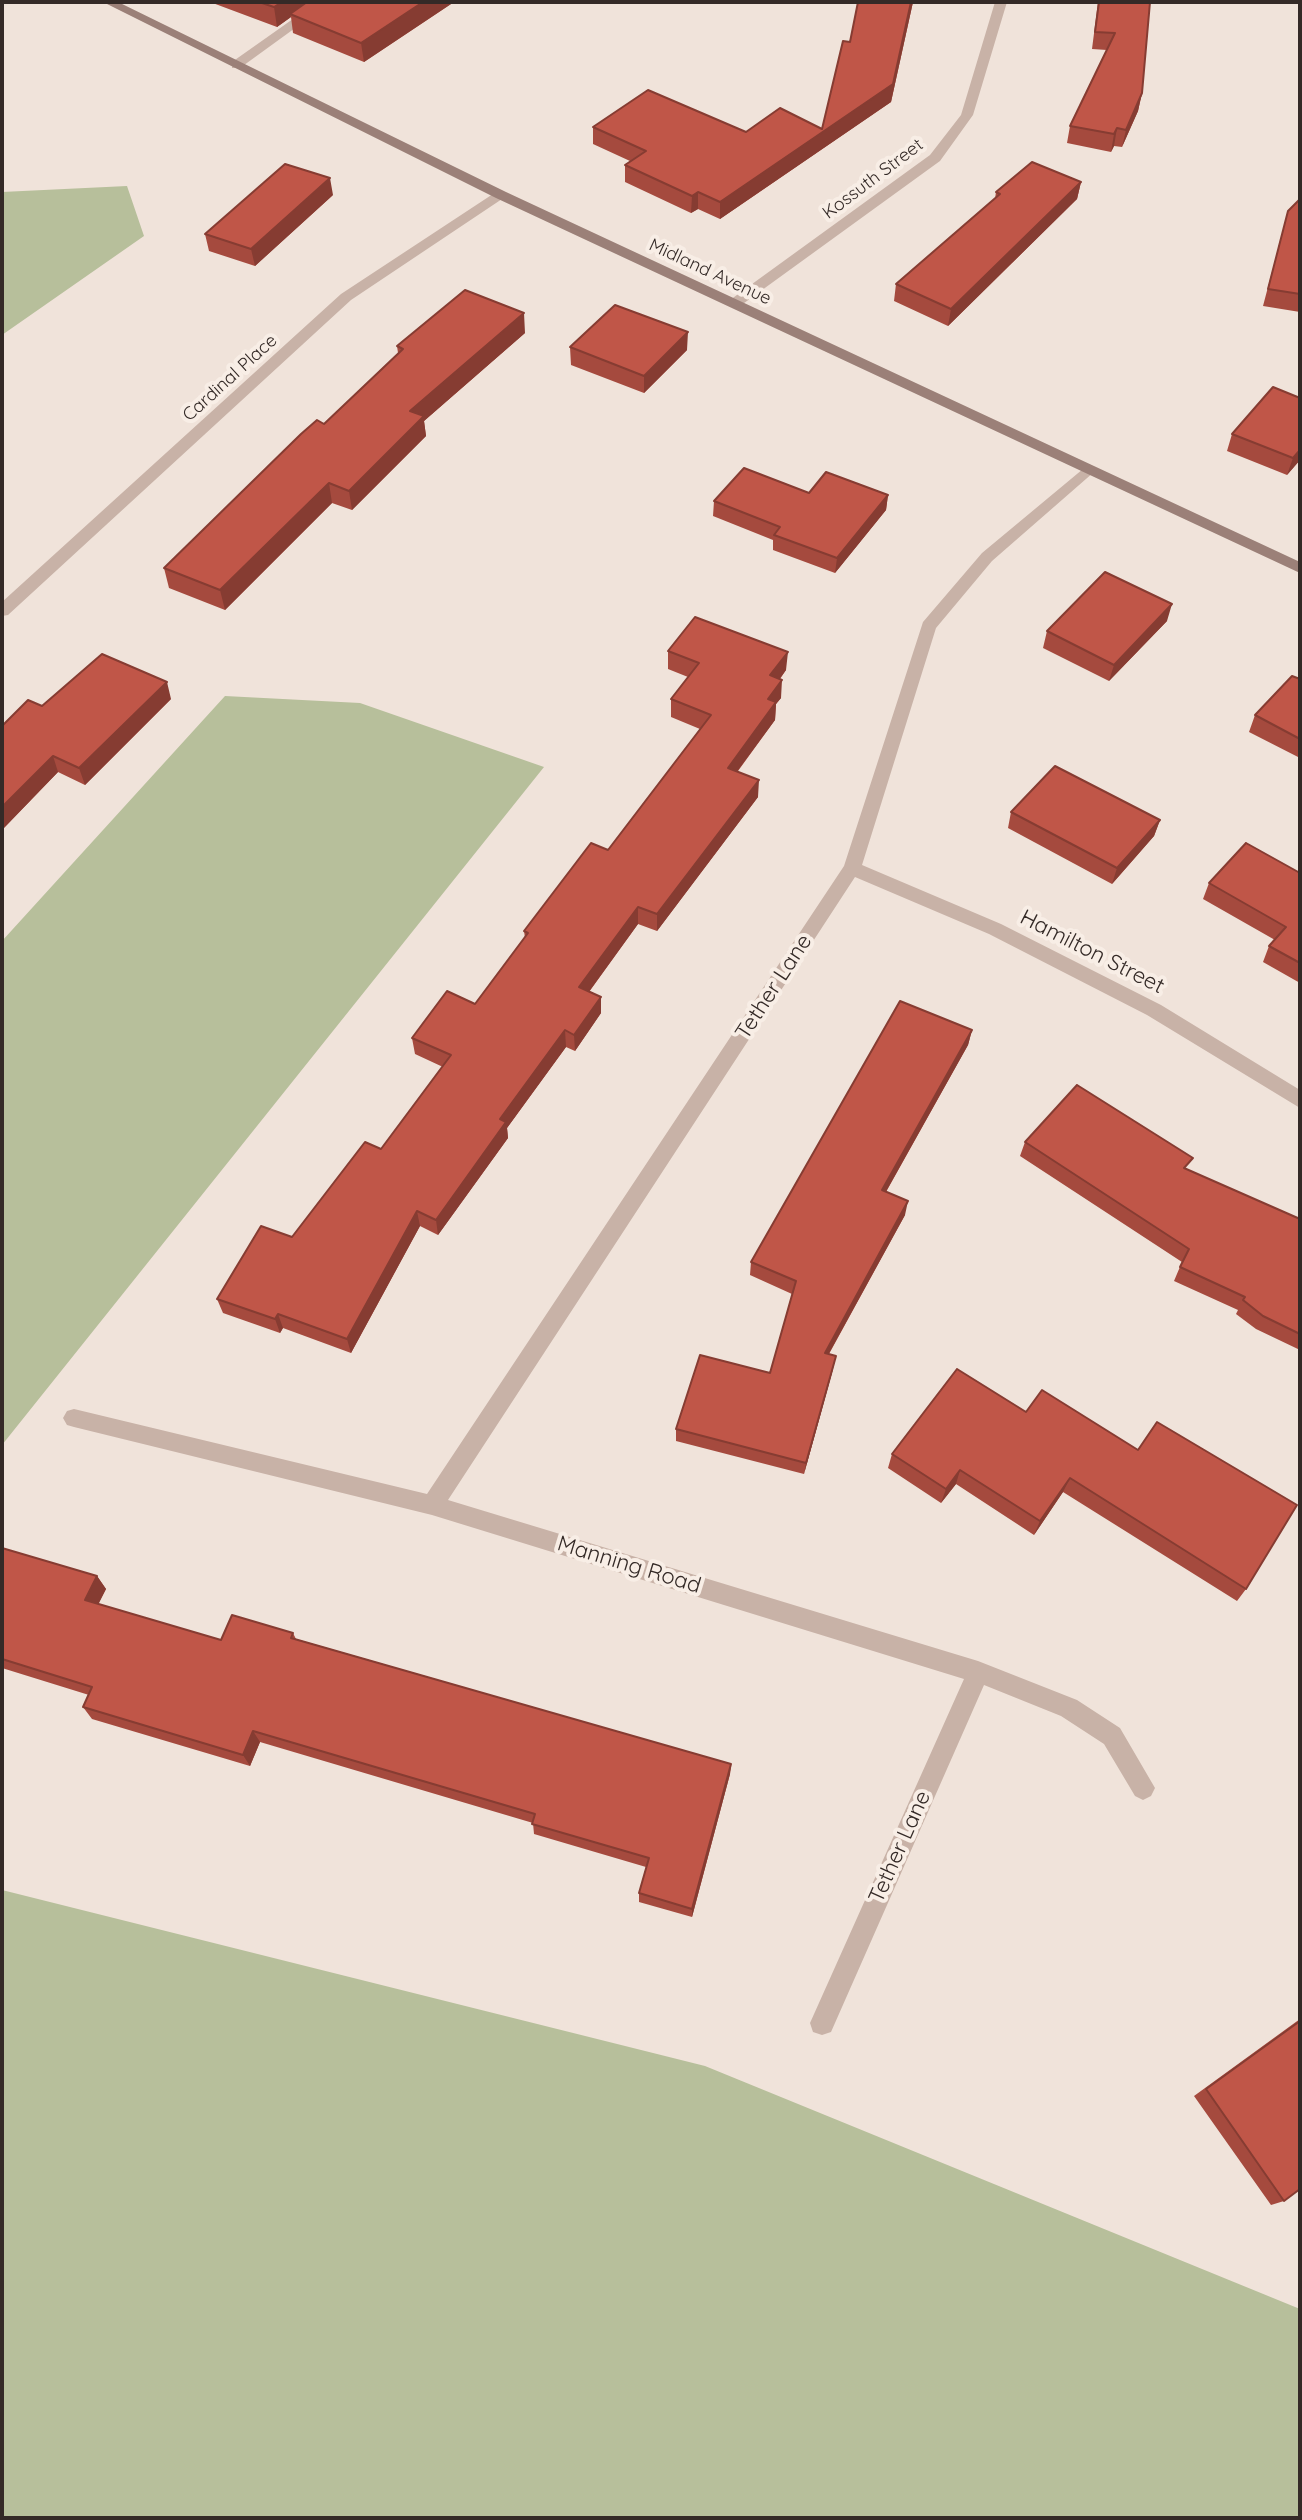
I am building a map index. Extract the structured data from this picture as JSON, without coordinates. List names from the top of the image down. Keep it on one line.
{"streets":{"street":["Kossuth Street","Midland Avenue","Cardinal Place","Hamilton Street","Tether Lane","Manning Road"]},"crossings":[["Kossuth Street","Midland Avenue"],["Midland Avenue","Cardinal Place"],["Midland Avenue","Tether Lane"],["Hamilton Street","Tether Lane"],["Tether Lane","Manning Road"]]}
